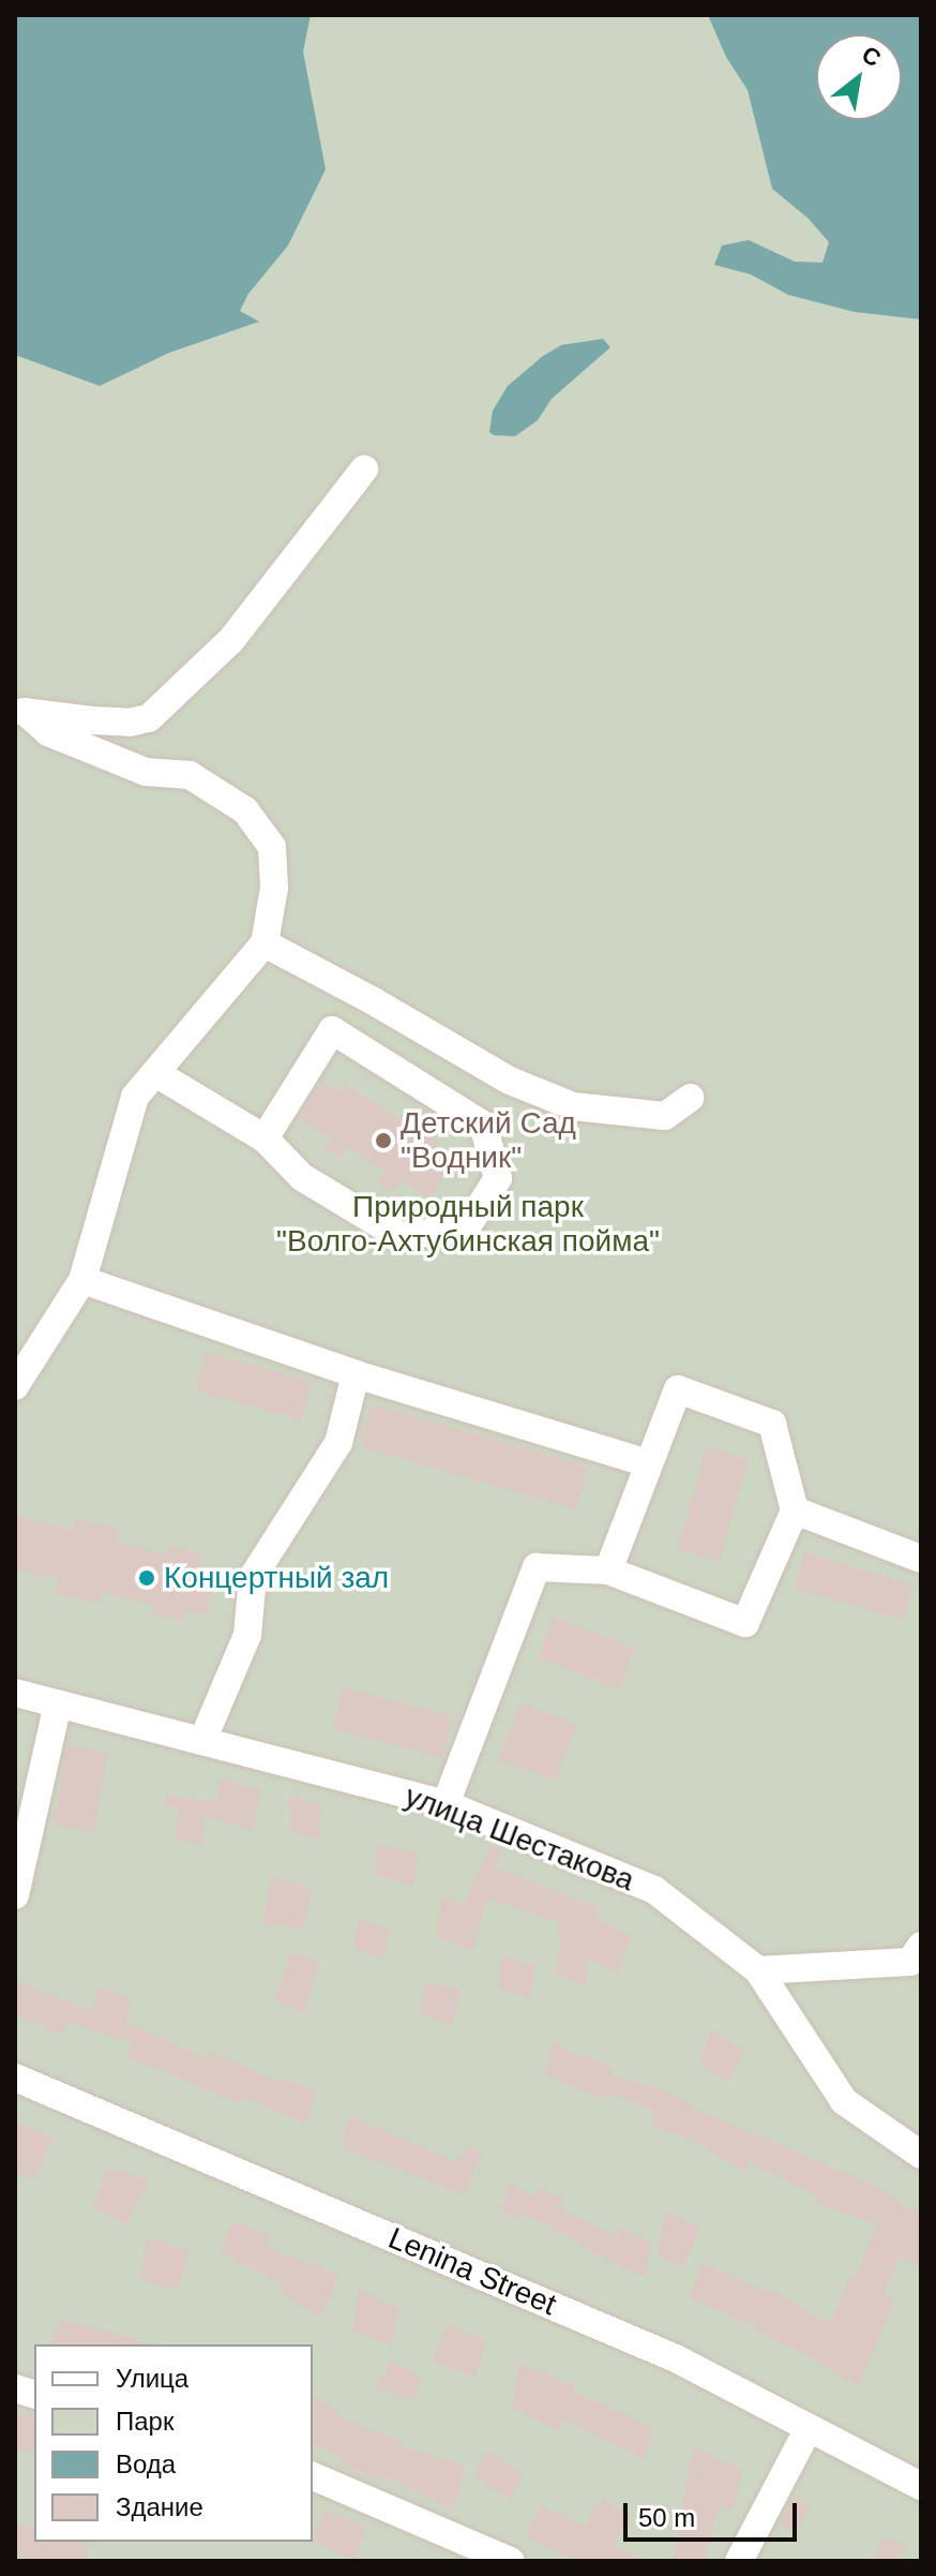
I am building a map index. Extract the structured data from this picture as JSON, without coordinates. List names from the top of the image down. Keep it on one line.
{"streets":{"street":["улица Шестакова","Lenina Street"]},"parks":["Природный парк \"Волго-Ахтубинская пойма\""],"places":["Детский Сад \"Водник\"","Концертный зал"],"legend":["Улица","Парк","Вода","Здание"],"scale_bar":"50 m","north":"top right"}
